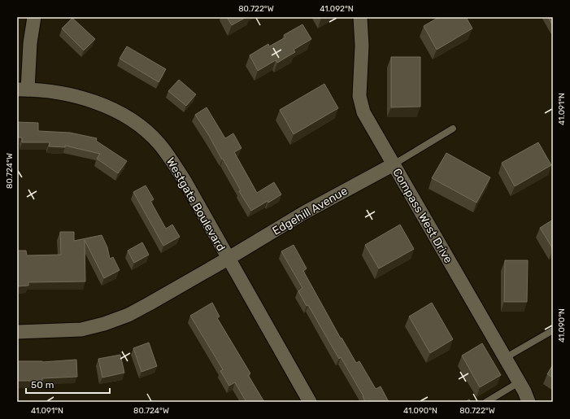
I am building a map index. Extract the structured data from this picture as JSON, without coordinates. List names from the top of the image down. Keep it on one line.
{"streets":{"street":["Westgate Boulevard","Edgehill Avenue","Compass West Drive"]},"crossings":[["Westgate Boulevard","Edgehill Avenue"],["Edgehill Avenue","Compass West Drive"]],"scale_bar":"50 m","coordinates":["80.722°W","41.092°N","41.091°N","80.724°W","41.090°N"]}
